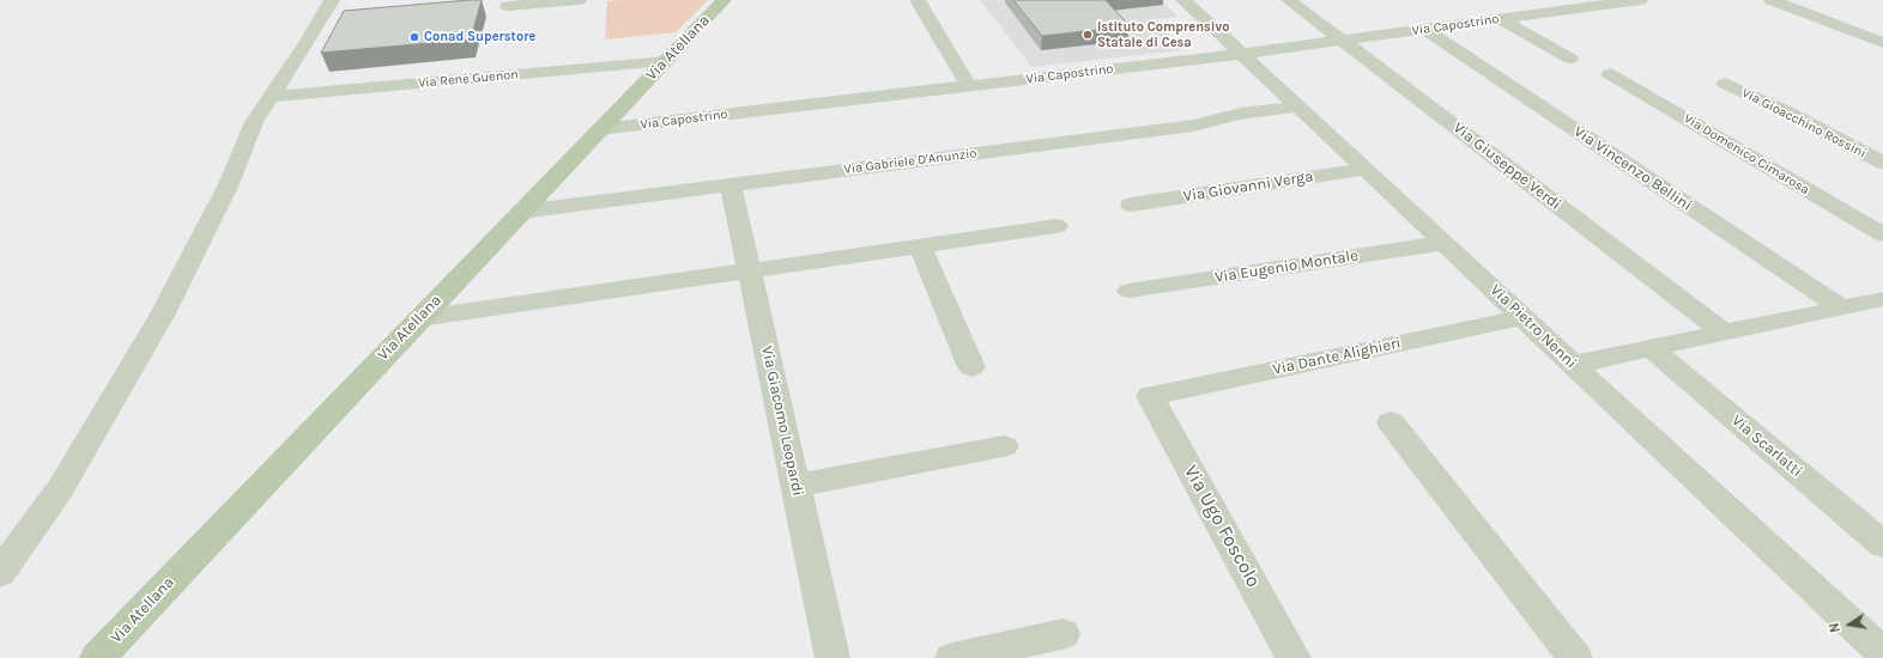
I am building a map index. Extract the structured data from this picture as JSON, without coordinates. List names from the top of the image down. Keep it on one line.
{"streets":{"main road":["Via Atellana"],"street":["Via Capostrino","Via Renè Guenon","Via Gioacchino Rossini","Via Domenico Cimarosa","Via Gabriele D'Anunzio","Via Giuseppe Verdi","Via Vincenzo Bellini","Via Giovanni Verga","Via Eugenio Montale","Via Pietro Nenni","Via Dante Alighieri","Via Giacomo Leopardi","Via Scarlatti","Via Ugo Foscolo"]},"crossings":[["Via Capostrino","Via Atellana"],["Via Capostrino","Via Giuseppe Verdi"],["Via Capostrino","Via Vincenzo Bellini"],["Via Capostrino","Via Pietro Nenni"],["Via Atellana","Via Renè Guenon"],["Via Atellana","Via Gabriele D'Anunzio"],["Via Gabriele D'Anunzio","Via Pietro Nenni"],["Via Gabriele D'Anunzio","Via Giacomo Leopardi"],["Via Giovanni Verga","Via Pietro Nenni"],["Via Eugenio Montale","Via Pietro Nenni"],["Via Pietro Nenni","Via Dante Alighieri"],["Via Dante Alighieri","Via Ugo Foscolo"]],"places":["Istituto Comprensivo Statale di Cesa","Conad Superstore"],"north":"left"}
